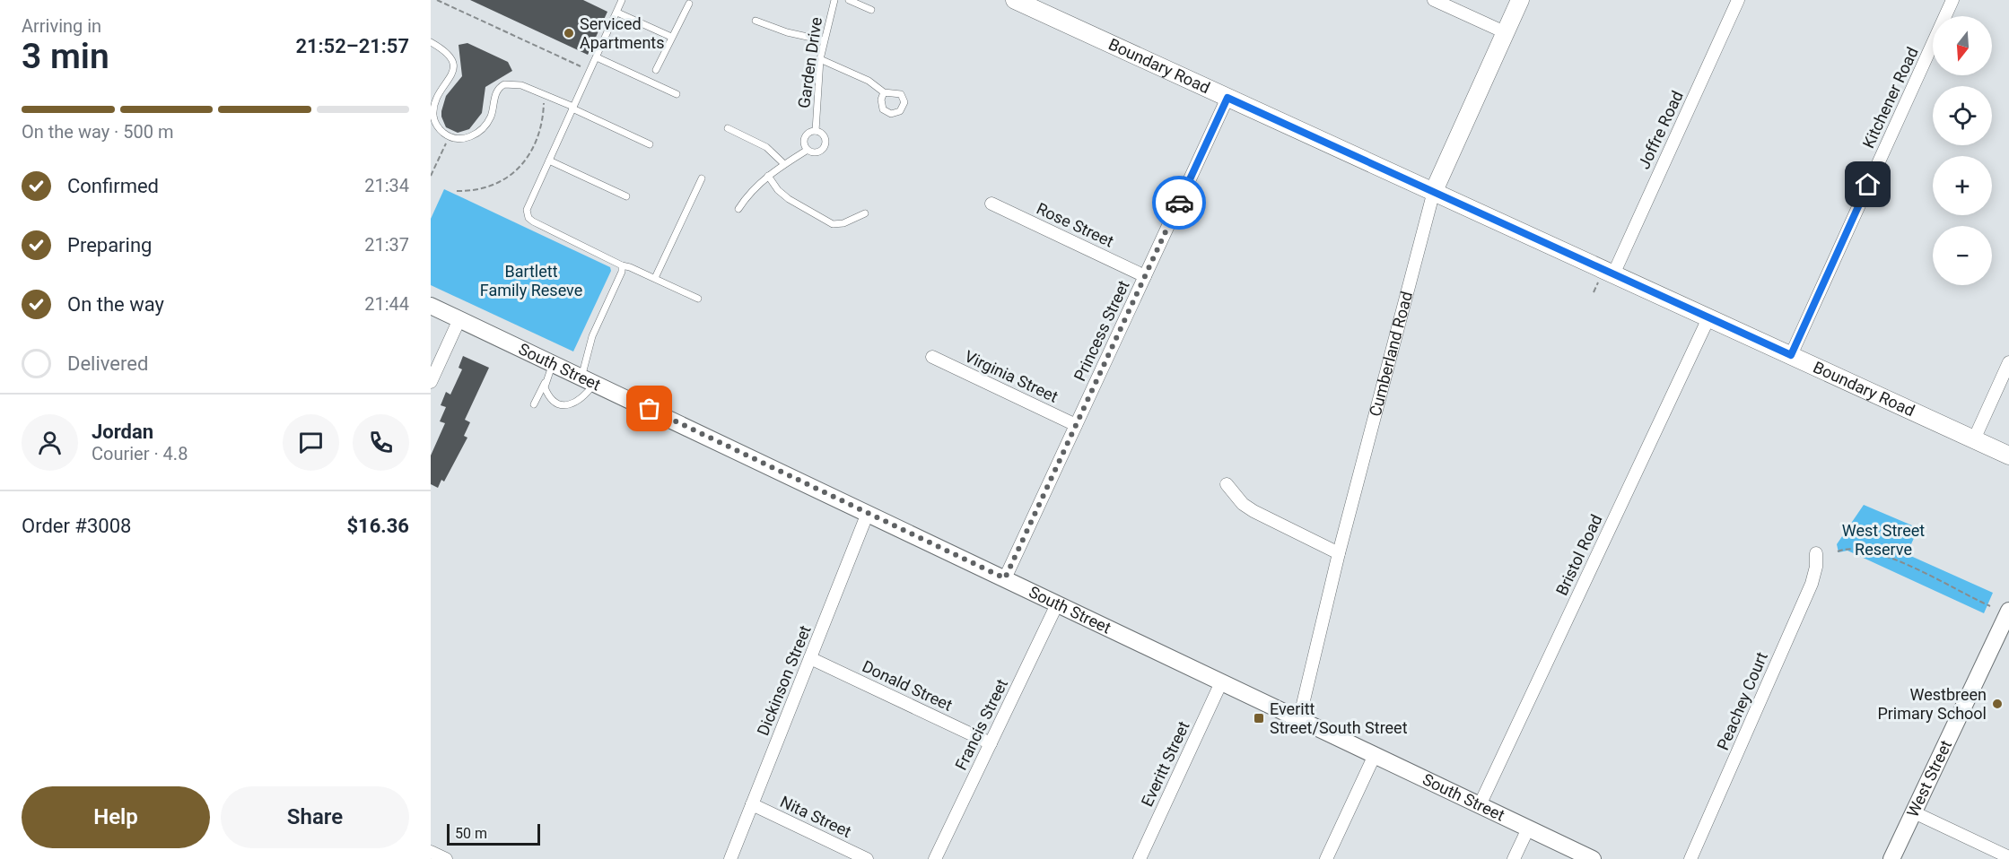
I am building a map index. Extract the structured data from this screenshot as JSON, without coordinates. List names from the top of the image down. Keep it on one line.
{"streets":{"main road":["Boundary Road","Cumberland Road"],"street":["Kitchener Road","Joffre Road","Rose Street","Princess Street","South Street","Virginia Street","Bristol Road","Dickinson Street","Donald Street","Peachey Court","Francis Street","Everitt Street","West Street","Nita Street"],"lane":["Garden Drive"]},"crossings":[["Boundary Road","Kitchener Road"],["Boundary Road","Joffre Road"],["Boundary Road","Princess Street"],["Boundary Road","Cumberland Road"],["Boundary Road","Bristol Road"],["Rose Street","Princess Street"],["Princess Street","South Street"],["Princess Street","Virginia Street"],["Cumberland Road","South Street"],["South Street","Bristol Road"],["South Street","Dickinson Street"],["South Street","Francis Street"],["South Street","Everitt Street"],["Dickinson Street","Donald Street"],["Dickinson Street","Nita Street"],["Donald Street","Francis Street"]],"parks":["Bartlett Family Reseve","West Street Reserve"],"places":{"other":["Serviced Apartments","Westbreen Primary School"],"transit":["Everitt Street/South Street"]},"scale_bar":"50 m","north":"bottom","page":{"heading":["3 min","Arriving in","21:52–21:57"],"panel":["Jordan","Courier · 4.8","Order #3008","$16.36"],"map_buttons":["+","−"],"bar":"On the way · 500 m","list":[["Confirmed","21:34"],["Preparing","21:37"],["On the way","21:44"],"Delivered"],"buttons":["Help","Share"],"scale":"50 m"}}
